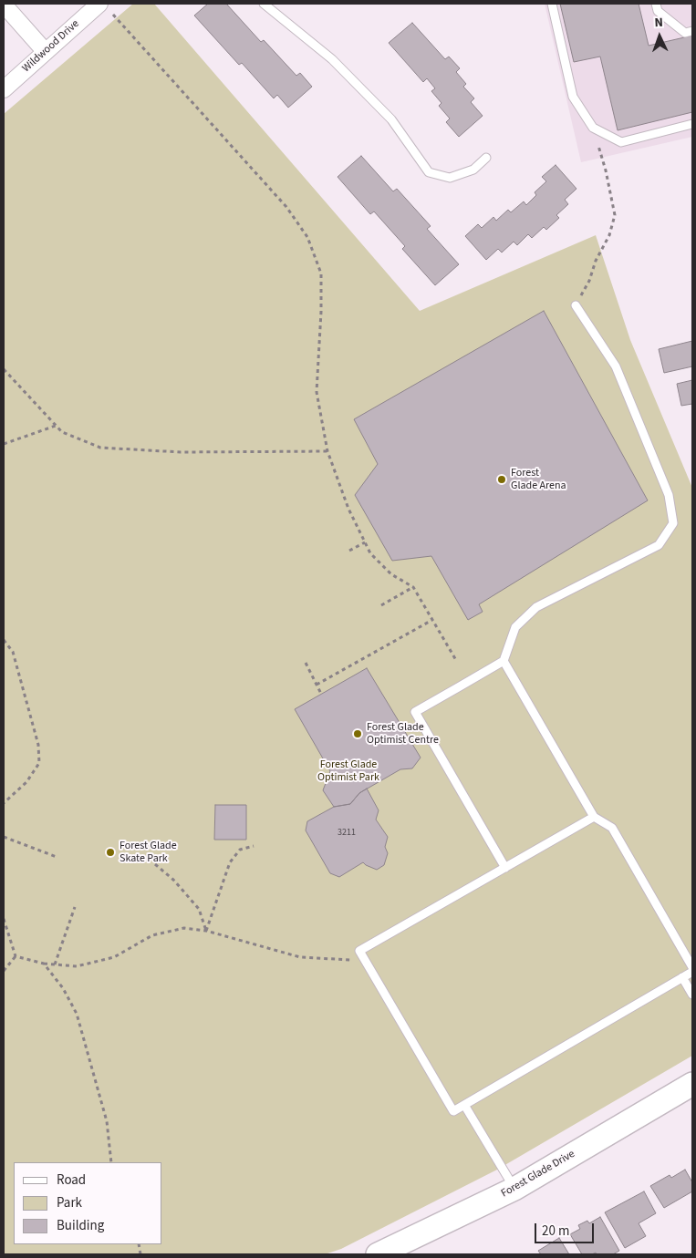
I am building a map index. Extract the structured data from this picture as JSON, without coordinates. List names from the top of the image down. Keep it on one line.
{"streets":{"street":["Wildwood Drive","Forest Glade Drive"]},"parks":["Forest Glade Optimist Park"],"places":["Forest Glade Arena","Forest Glade Optimist Centre","Forest Glade Skate Park"],"house_numbers":["3211"],"legend":["Road","Park","Building"],"scale_bar":"20 m","north":"top"}
